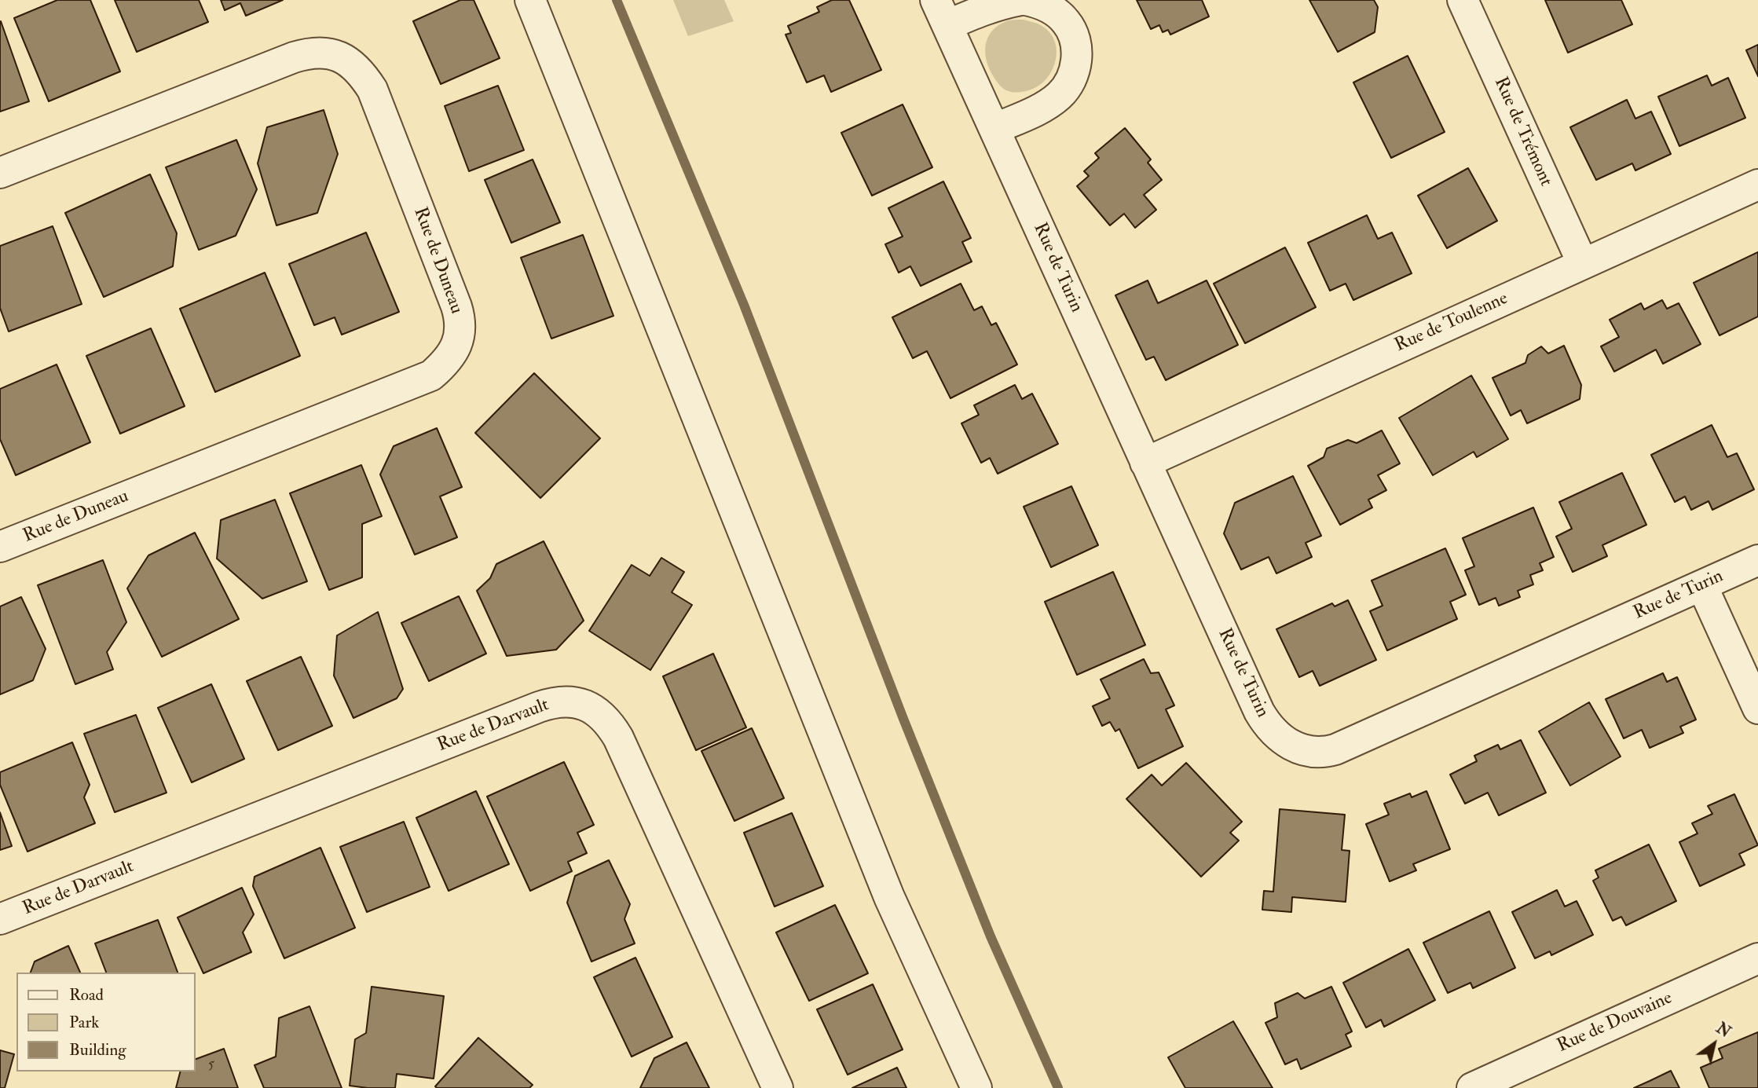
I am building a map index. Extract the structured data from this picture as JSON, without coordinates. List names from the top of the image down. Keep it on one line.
{"streets":{"street":["Rue de Trémont","Rue de Duneau","Rue de Turin","Rue de Toulenne","Rue de Darvault","Rue de Douvaine"]},"crossings":[["Rue de Trémont","Rue de Toulenne"],["Rue de Turin","Rue de Toulenne"]],"house_numbers":["5"],"legend":["Road","Park","Building"],"north":"top right"}
